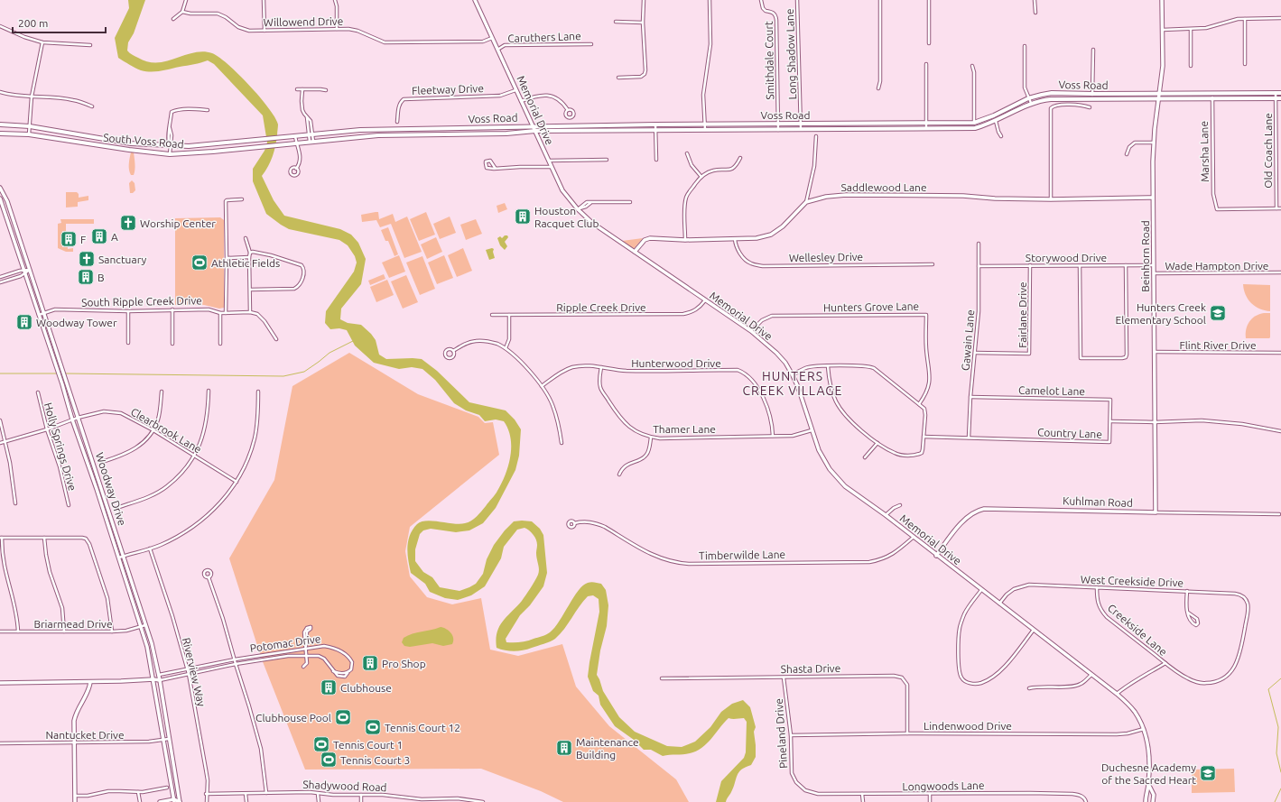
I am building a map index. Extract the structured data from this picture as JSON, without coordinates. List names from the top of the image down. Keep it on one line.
{"streets":{"main road":["Voss Road","South Voss Road"],"street":["Willowend Drive","Caruthers Lane","Long Shadow Lane","Smithdale Court","Fleetway Drive","Memorial Drive","Old Coach Lane","Marsha Lane","Saddlewood Lane","Beinhorn Road","Wellesley Drive","Storywood Drive","Wade Hampton Drive","South Ripple Creek Drive","Ripple Creek Drive","Hunters Grove Lane","Fairlane Drive","Gawain Lane","Flint River Drive","Hunterwood Drive","Camelot Lane","Thamer Lane","Clearbrook Lane","Country Lane","Holly Springs Drive","Woodway Drive","Kuhlman Road","Timberwilde Lane","West Creekside Drive","Briarmead Drive","Creekside Lane","Potomac Drive","Shasta Drive","Riverview Way","Lindenwood Drive","Pineland Drive","Nantucket Drive","Shadywood Road","Longwoods Lane"]},"crossings":[["Willowend Drive","Memorial Drive"],["Caruthers Lane","Memorial Drive"],["Long Shadow Lane","Voss Road"],["Smithdale Court","Voss Road"],["Voss Road","Memorial Drive"],["Voss Road","South Voss Road"],["Voss Road","Old Coach Lane"],["Voss Road","Marsha Lane"],["Voss Road","Beinhorn Road"],["Fleetway Drive","Memorial Drive"],["Memorial Drive","Ripple Creek Drive"],["Memorial Drive","Hunters Grove Lane"],["Memorial Drive","Thamer Lane"],["Memorial Drive","Kuhlman Road"],["Memorial Drive","Timberwilde Lane"],["Memorial Drive","West Creekside Drive"],["Memorial Drive","Lindenwood Drive"],["Old Coach Lane","Marsha Lane"],["Saddlewood Lane","Beinhorn Road"],["Beinhorn Road","Storywood Drive"],["Beinhorn Road","Wade Hampton Drive"],["Beinhorn Road","Flint River Drive"],["Beinhorn Road","Country Lane"],["Beinhorn Road","Kuhlman Road"],["Storywood Drive","Fairlane Drive"],["Storywood Drive","Gawain Lane"],["South Ripple Creek Drive","Woodway Drive"],["Fairlane Drive","Gawain Lane"],["Gawain Lane","Camelot Lane"],["Gawain Lane","Country Lane"],["Hunterwood Drive","Thamer Lane"],["Camelot Lane","Country Lane"],["Clearbrook Lane","Holly Springs Drive"],["Clearbrook Lane","Woodway Drive"],["Woodway Drive","Briarmead Drive"],["Woodway Drive","Potomac Drive"],["Woodway Drive","Nantucket Drive"],["West Creekside Drive","Creekside Lane"],["Potomac Drive","Riverview Way"],["Shasta Drive","Lindenwood Drive"],["Shasta Drive","Pineland Drive"],["Riverview Way","Shadywood Road"],["Lindenwood Drive","Pineland Drive"],["Pineland Drive","Longwoods Lane"]],"districts":["HUNTERS CREEK VILLAGE"],"places":{"building":["Houston Racquet Club","A","F","B","Woodway Tower","Pro Shop","Clubhouse","Maintenance Building"],"church":["Worship Center","Sanctuary"],"sports":["Athletic Fields","Clubhouse Pool","Tennis Court 12","Tennis Court 1","Tennis Court 3"],"school or university":["Hunters Creek Elementary School","Duchesne Academy of the Sacred Heart"]},"scale_bar":"200 m"}
